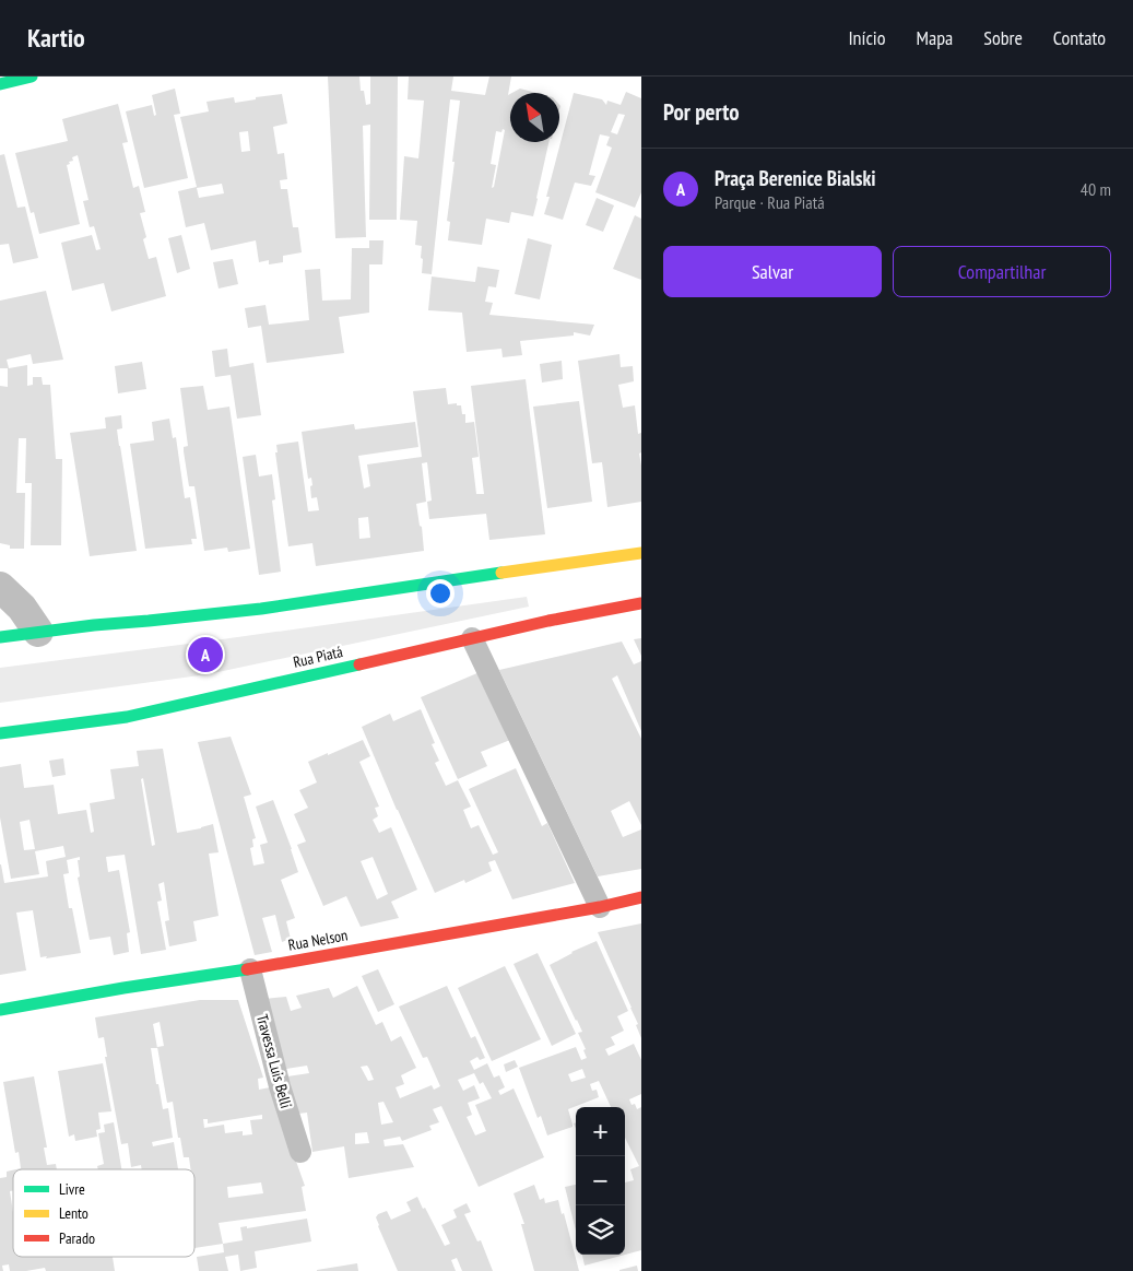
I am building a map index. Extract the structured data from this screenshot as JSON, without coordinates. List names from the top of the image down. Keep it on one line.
{"streets":{"street":["Rua Piatá","Rua Nelson"],"lane":["Travessa Luis Belli"]},"crossings":[["Rua Nelson","Travessa Luis Belli"]],"legend":["Livre","Lento","Parado"],"north":"top left","page":{"header":"Kartio","nav":["Início","Mapa","Sobre","Contato"],"heading":"Por perto","list":[{"mark":"A","name":"Praça Berenice Bialski","note":"Parque · Rua Piatá","value":"40 m"}],"buttons":["Salvar","Compartilhar"],"pins":"A","map_buttons":["+","−"]}}
